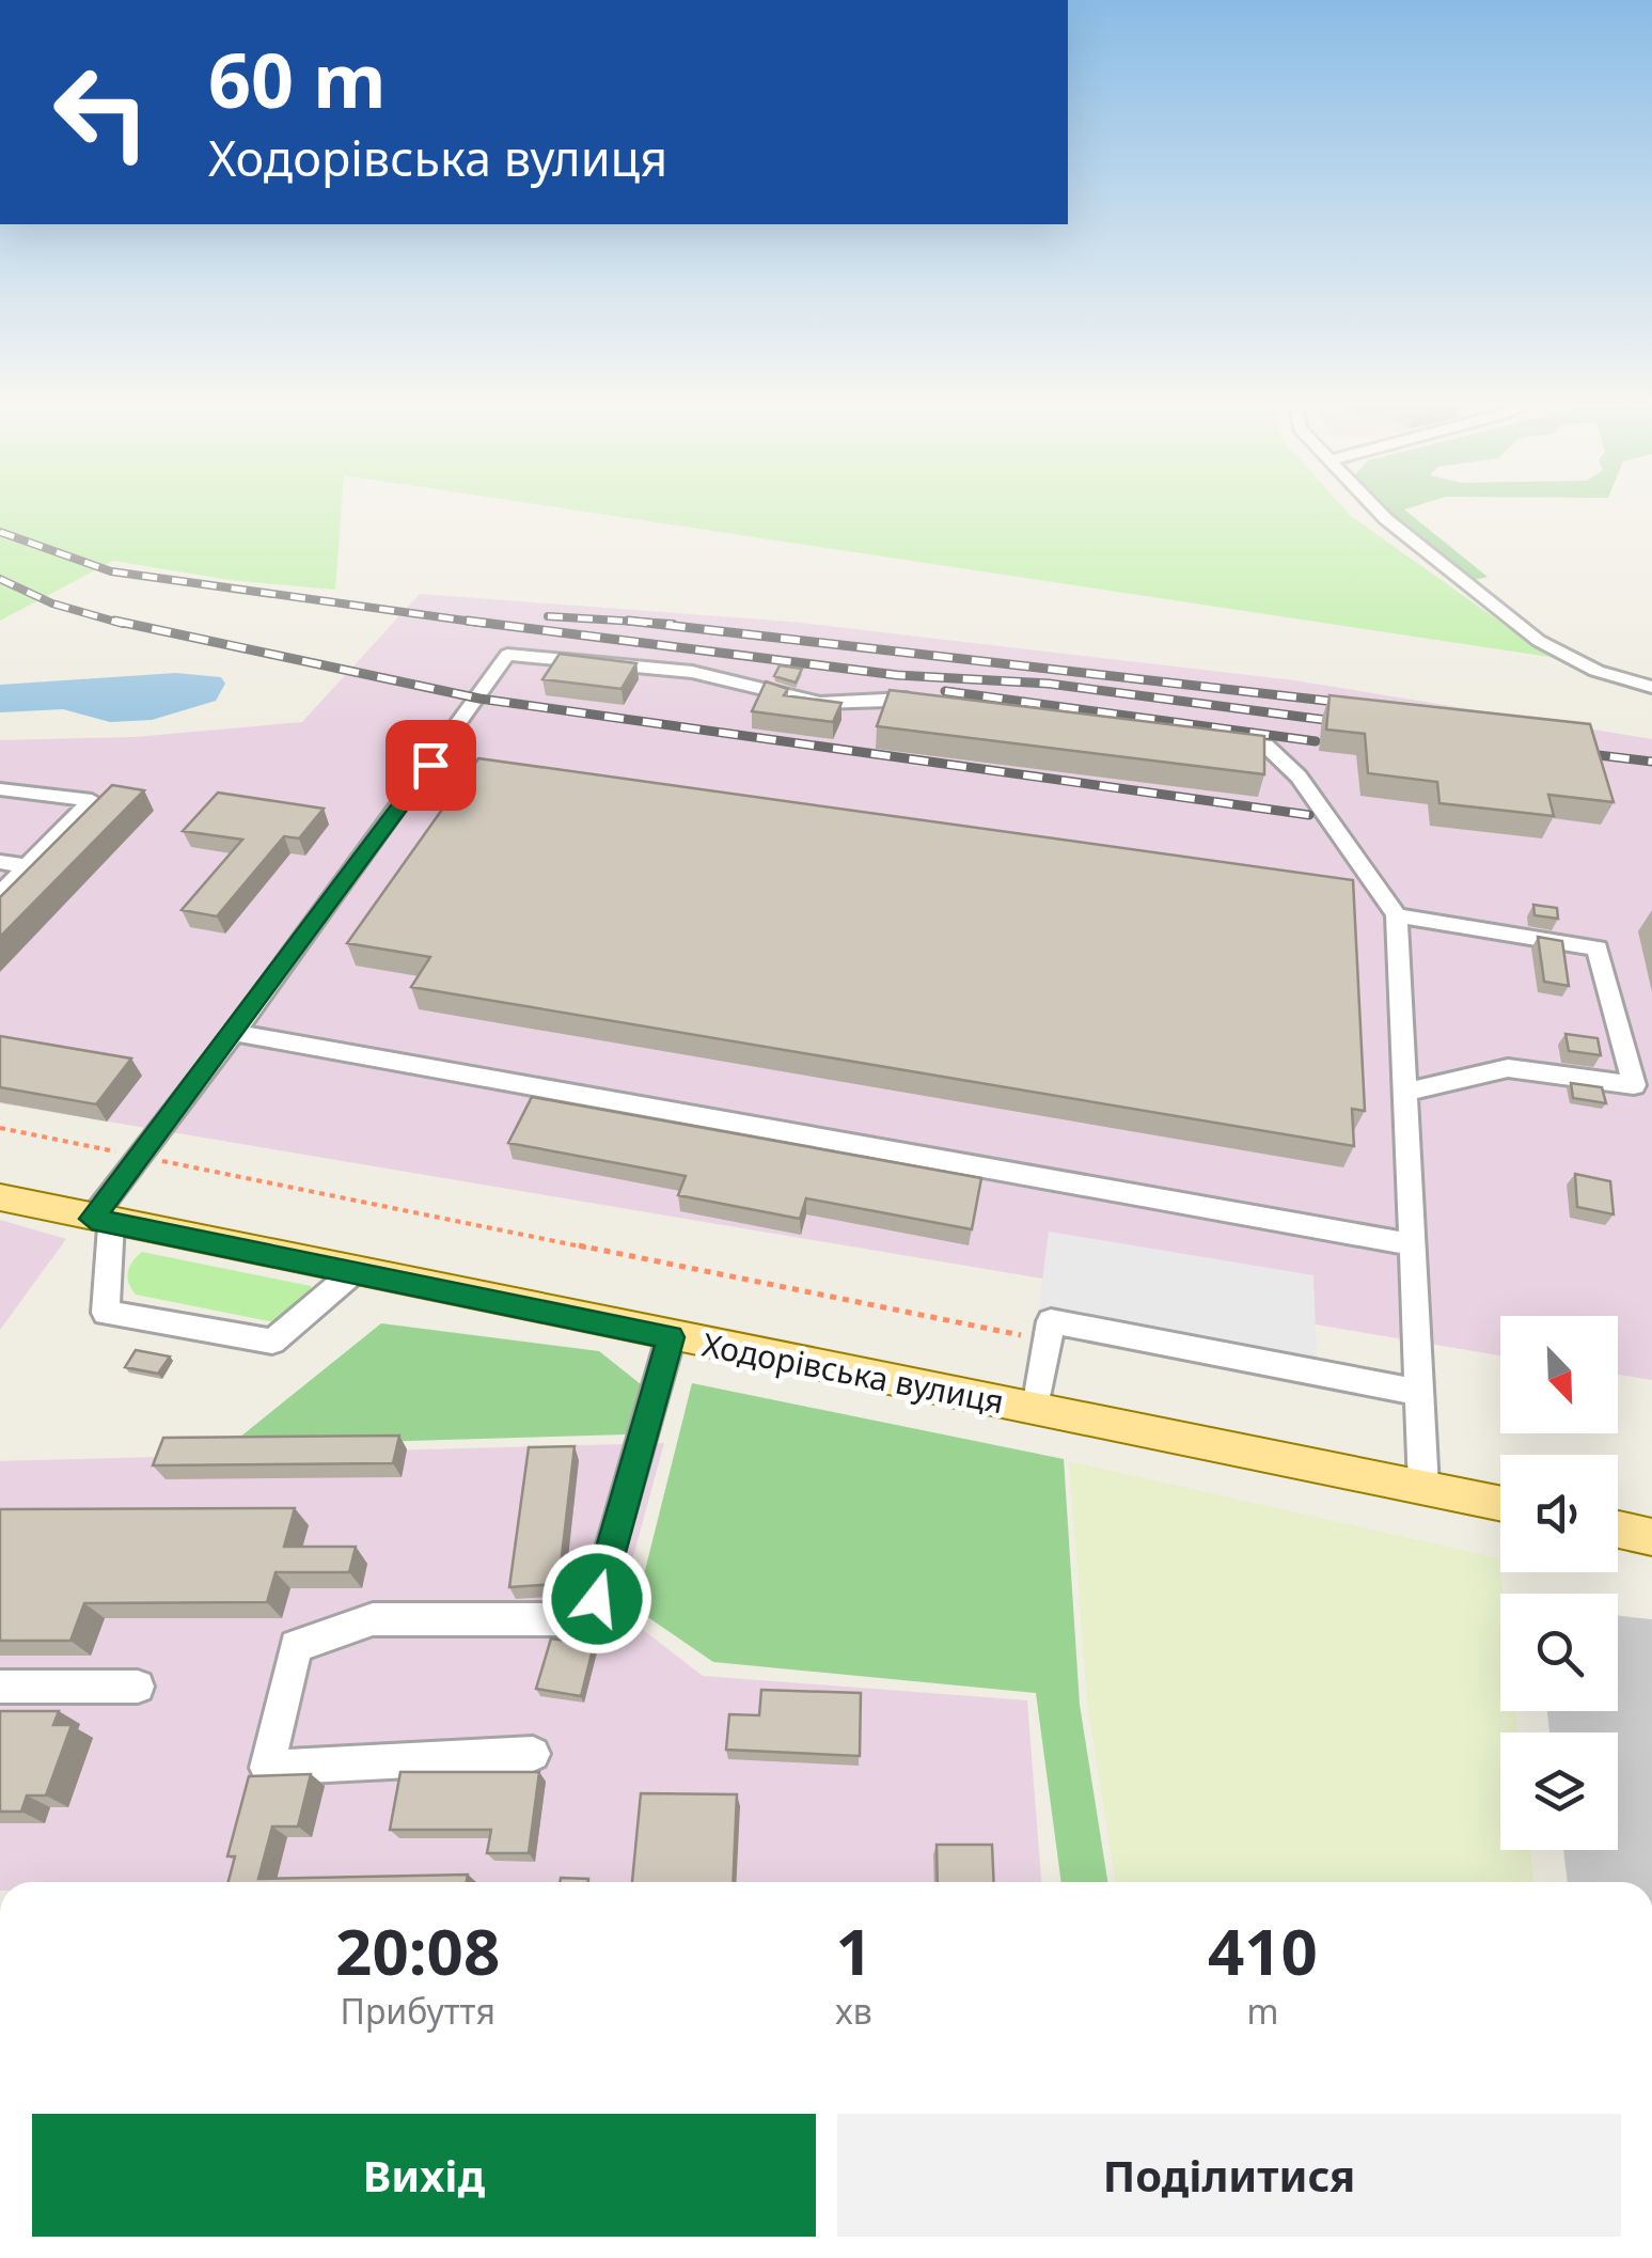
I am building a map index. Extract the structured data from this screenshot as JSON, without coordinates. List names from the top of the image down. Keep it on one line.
{"streets":{"main road":["Ходорівська вулиця"]},"north":"bottom right","page":{"turn":["60 m","Ходорівська вулиця"],"eta":["20:08","Прибуття","1","хв","410","m"],"buttons":["Вихід","Поділитися"]}}
